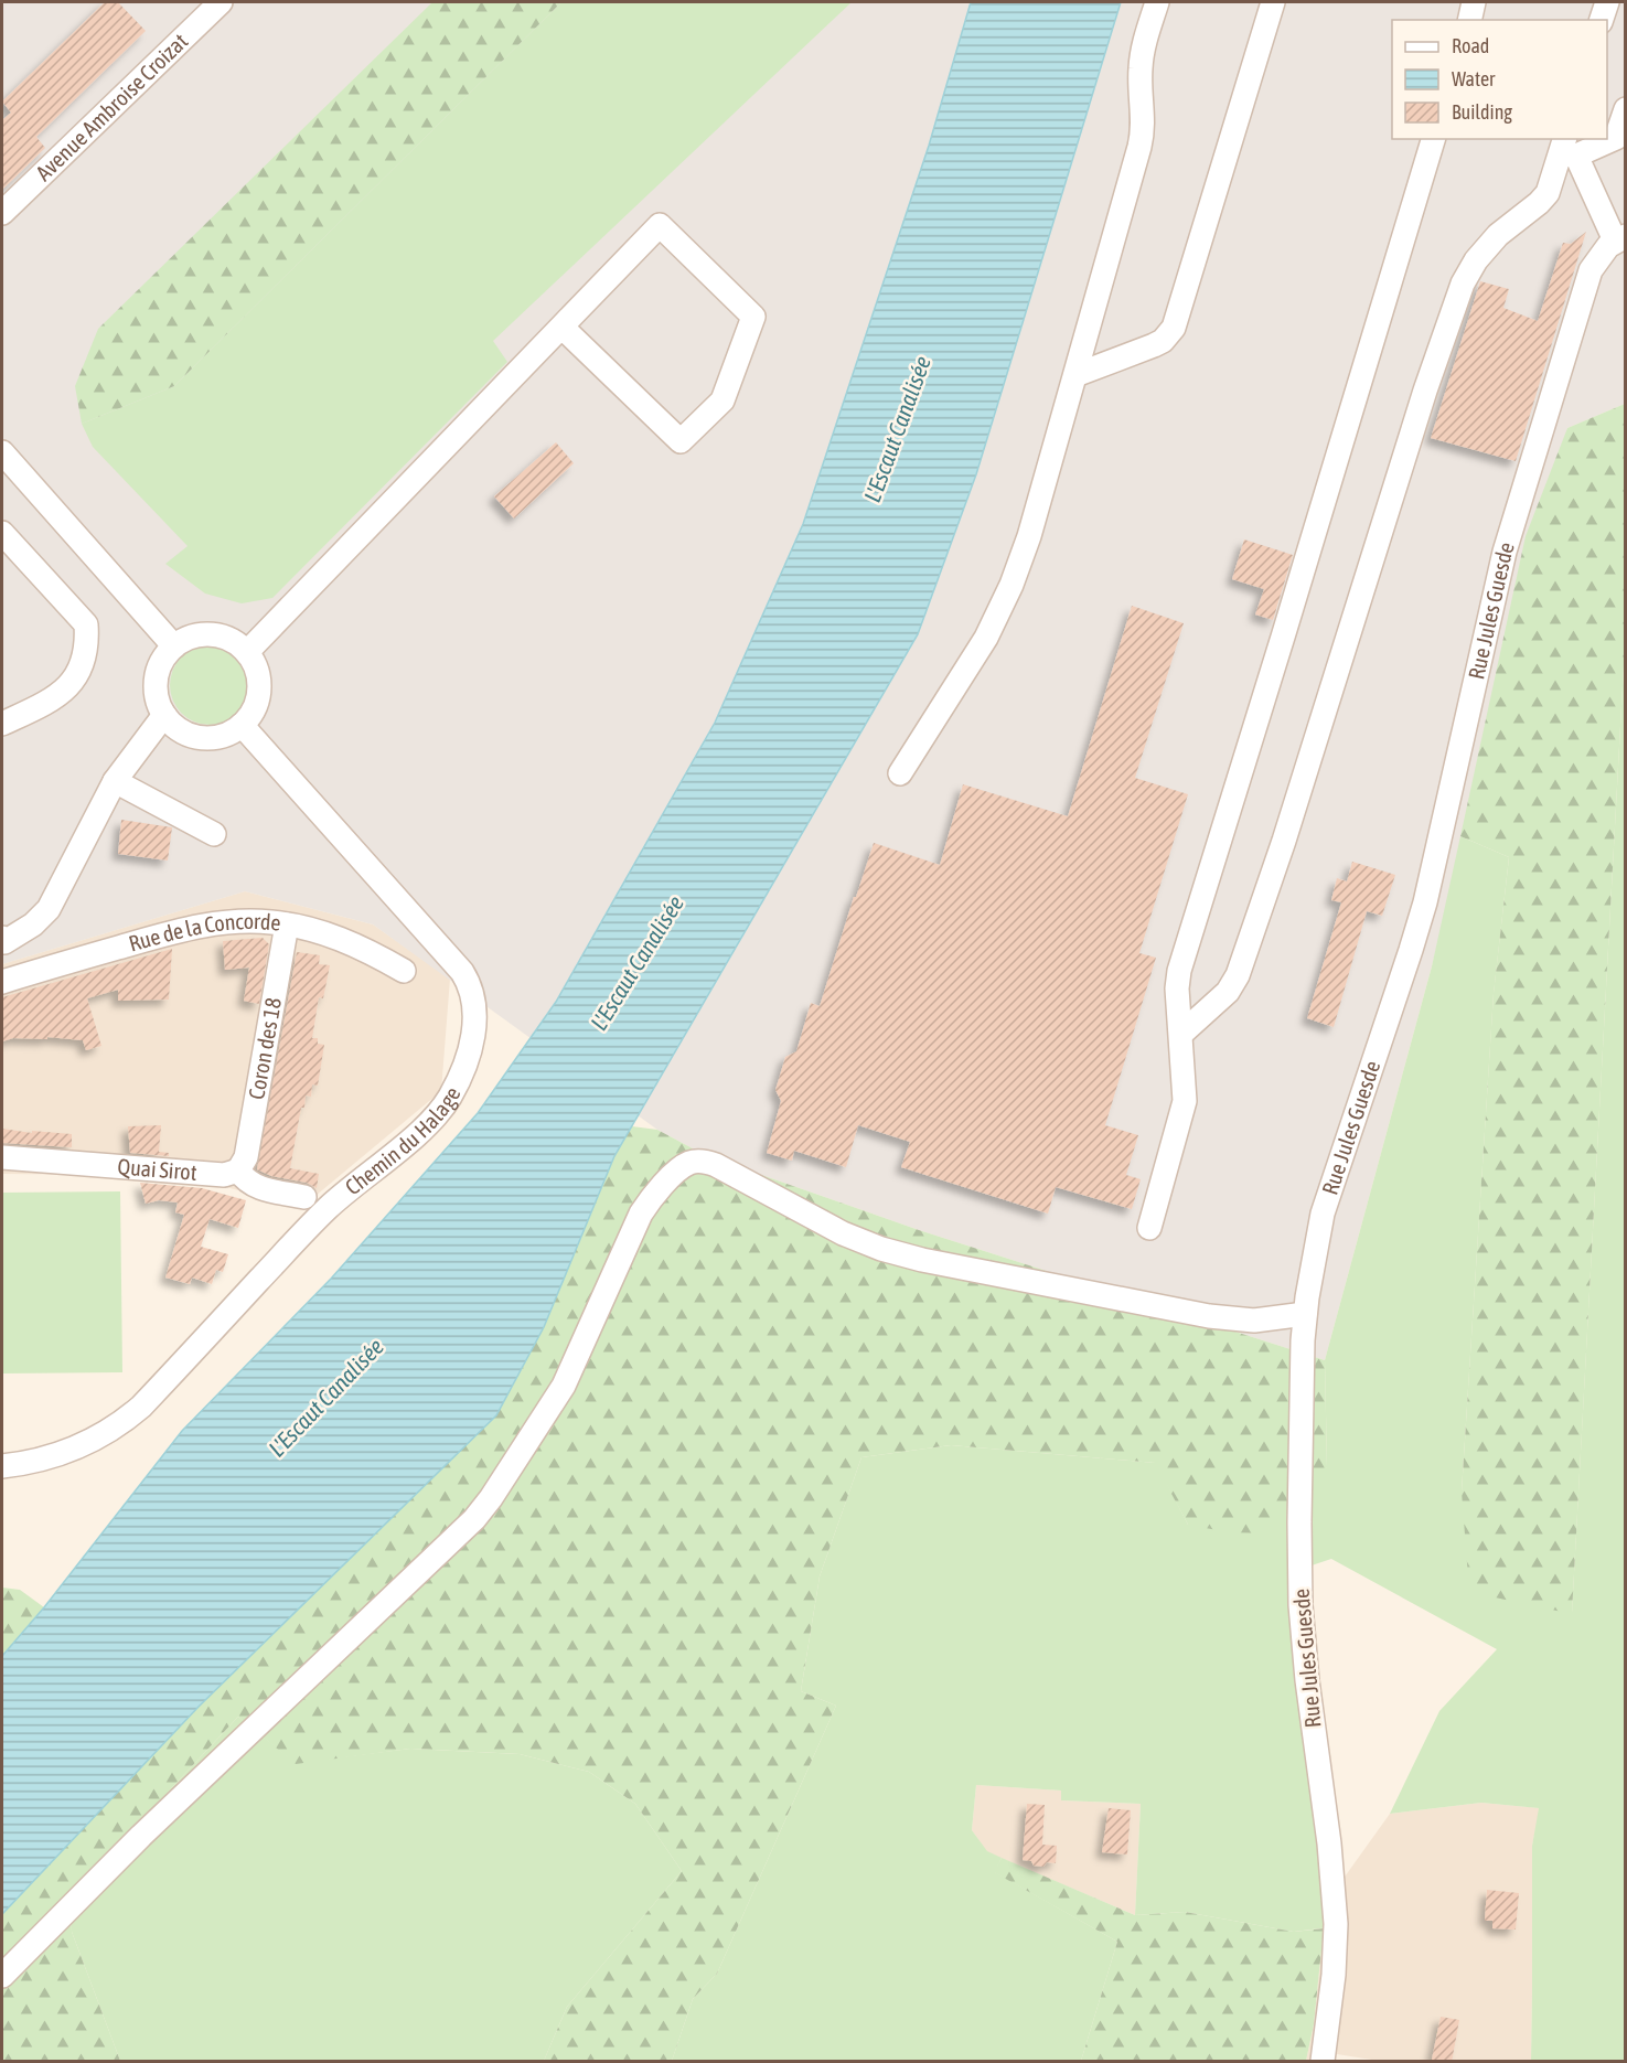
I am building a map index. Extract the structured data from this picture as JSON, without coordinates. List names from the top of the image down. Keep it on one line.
{"streets":{"street":["Avenue Ambroise Croizat","Rue Jules Guesde","Rue de la Concorde","Coron des 18","Chemin du Halage","Quai Sirot"]},"crossings":[["Rue de la Concorde","Coron des 18"],["Coron des 18","Quai Sirot"]],"water":["L'Escaut Canalisée"],"legend":["Road","Water","Building"]}
